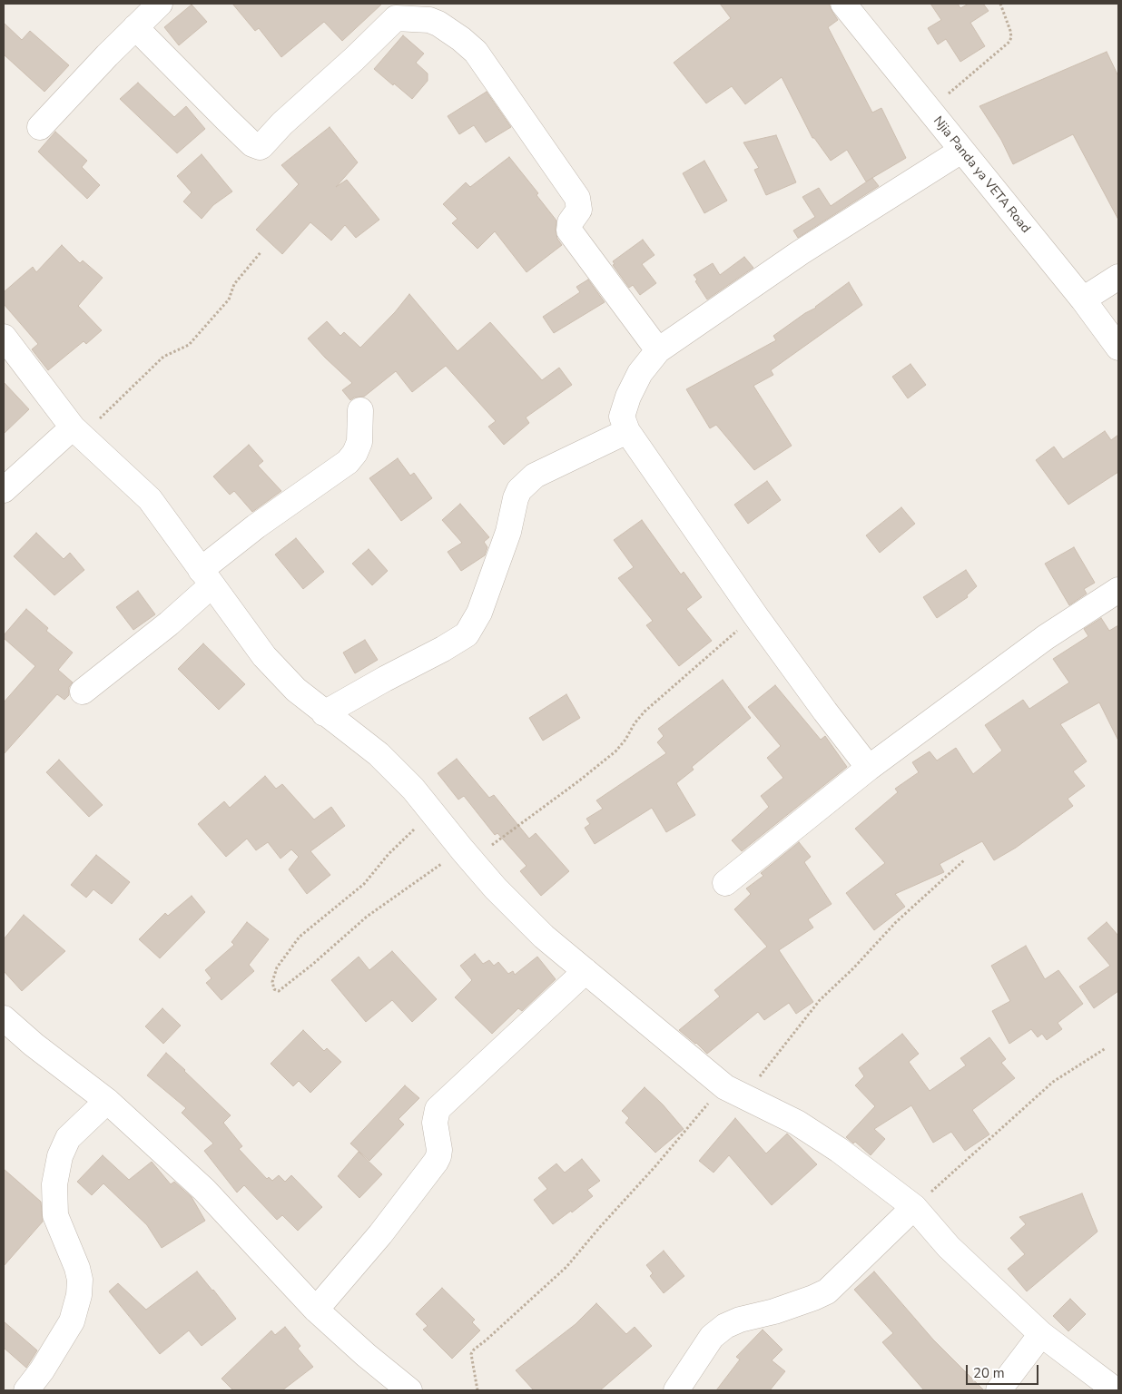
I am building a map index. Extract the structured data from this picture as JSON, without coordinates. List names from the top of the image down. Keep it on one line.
{"streets":{"street":["Njia Panda ya VETA Road"]},"scale_bar":"20 m"}
